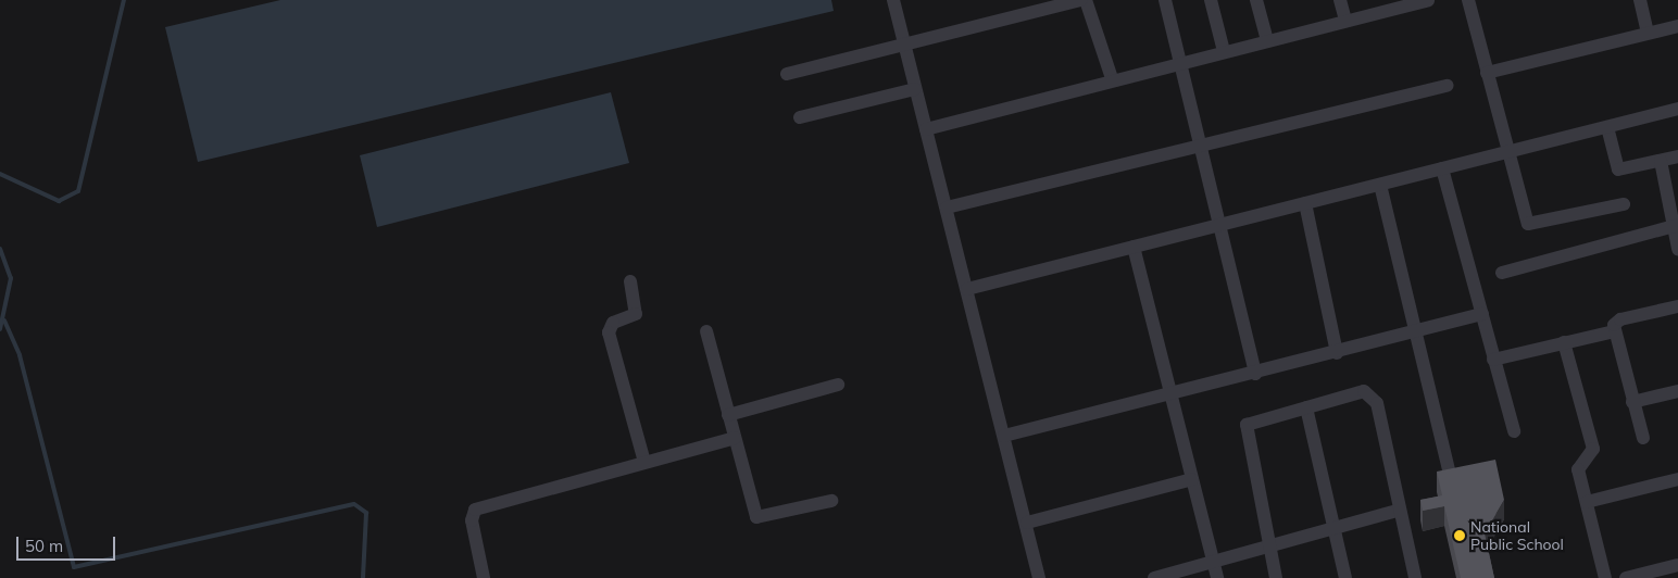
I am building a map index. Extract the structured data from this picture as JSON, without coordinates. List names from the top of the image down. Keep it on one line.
{"places":["National Public School"],"scale_bar":"50 m"}
